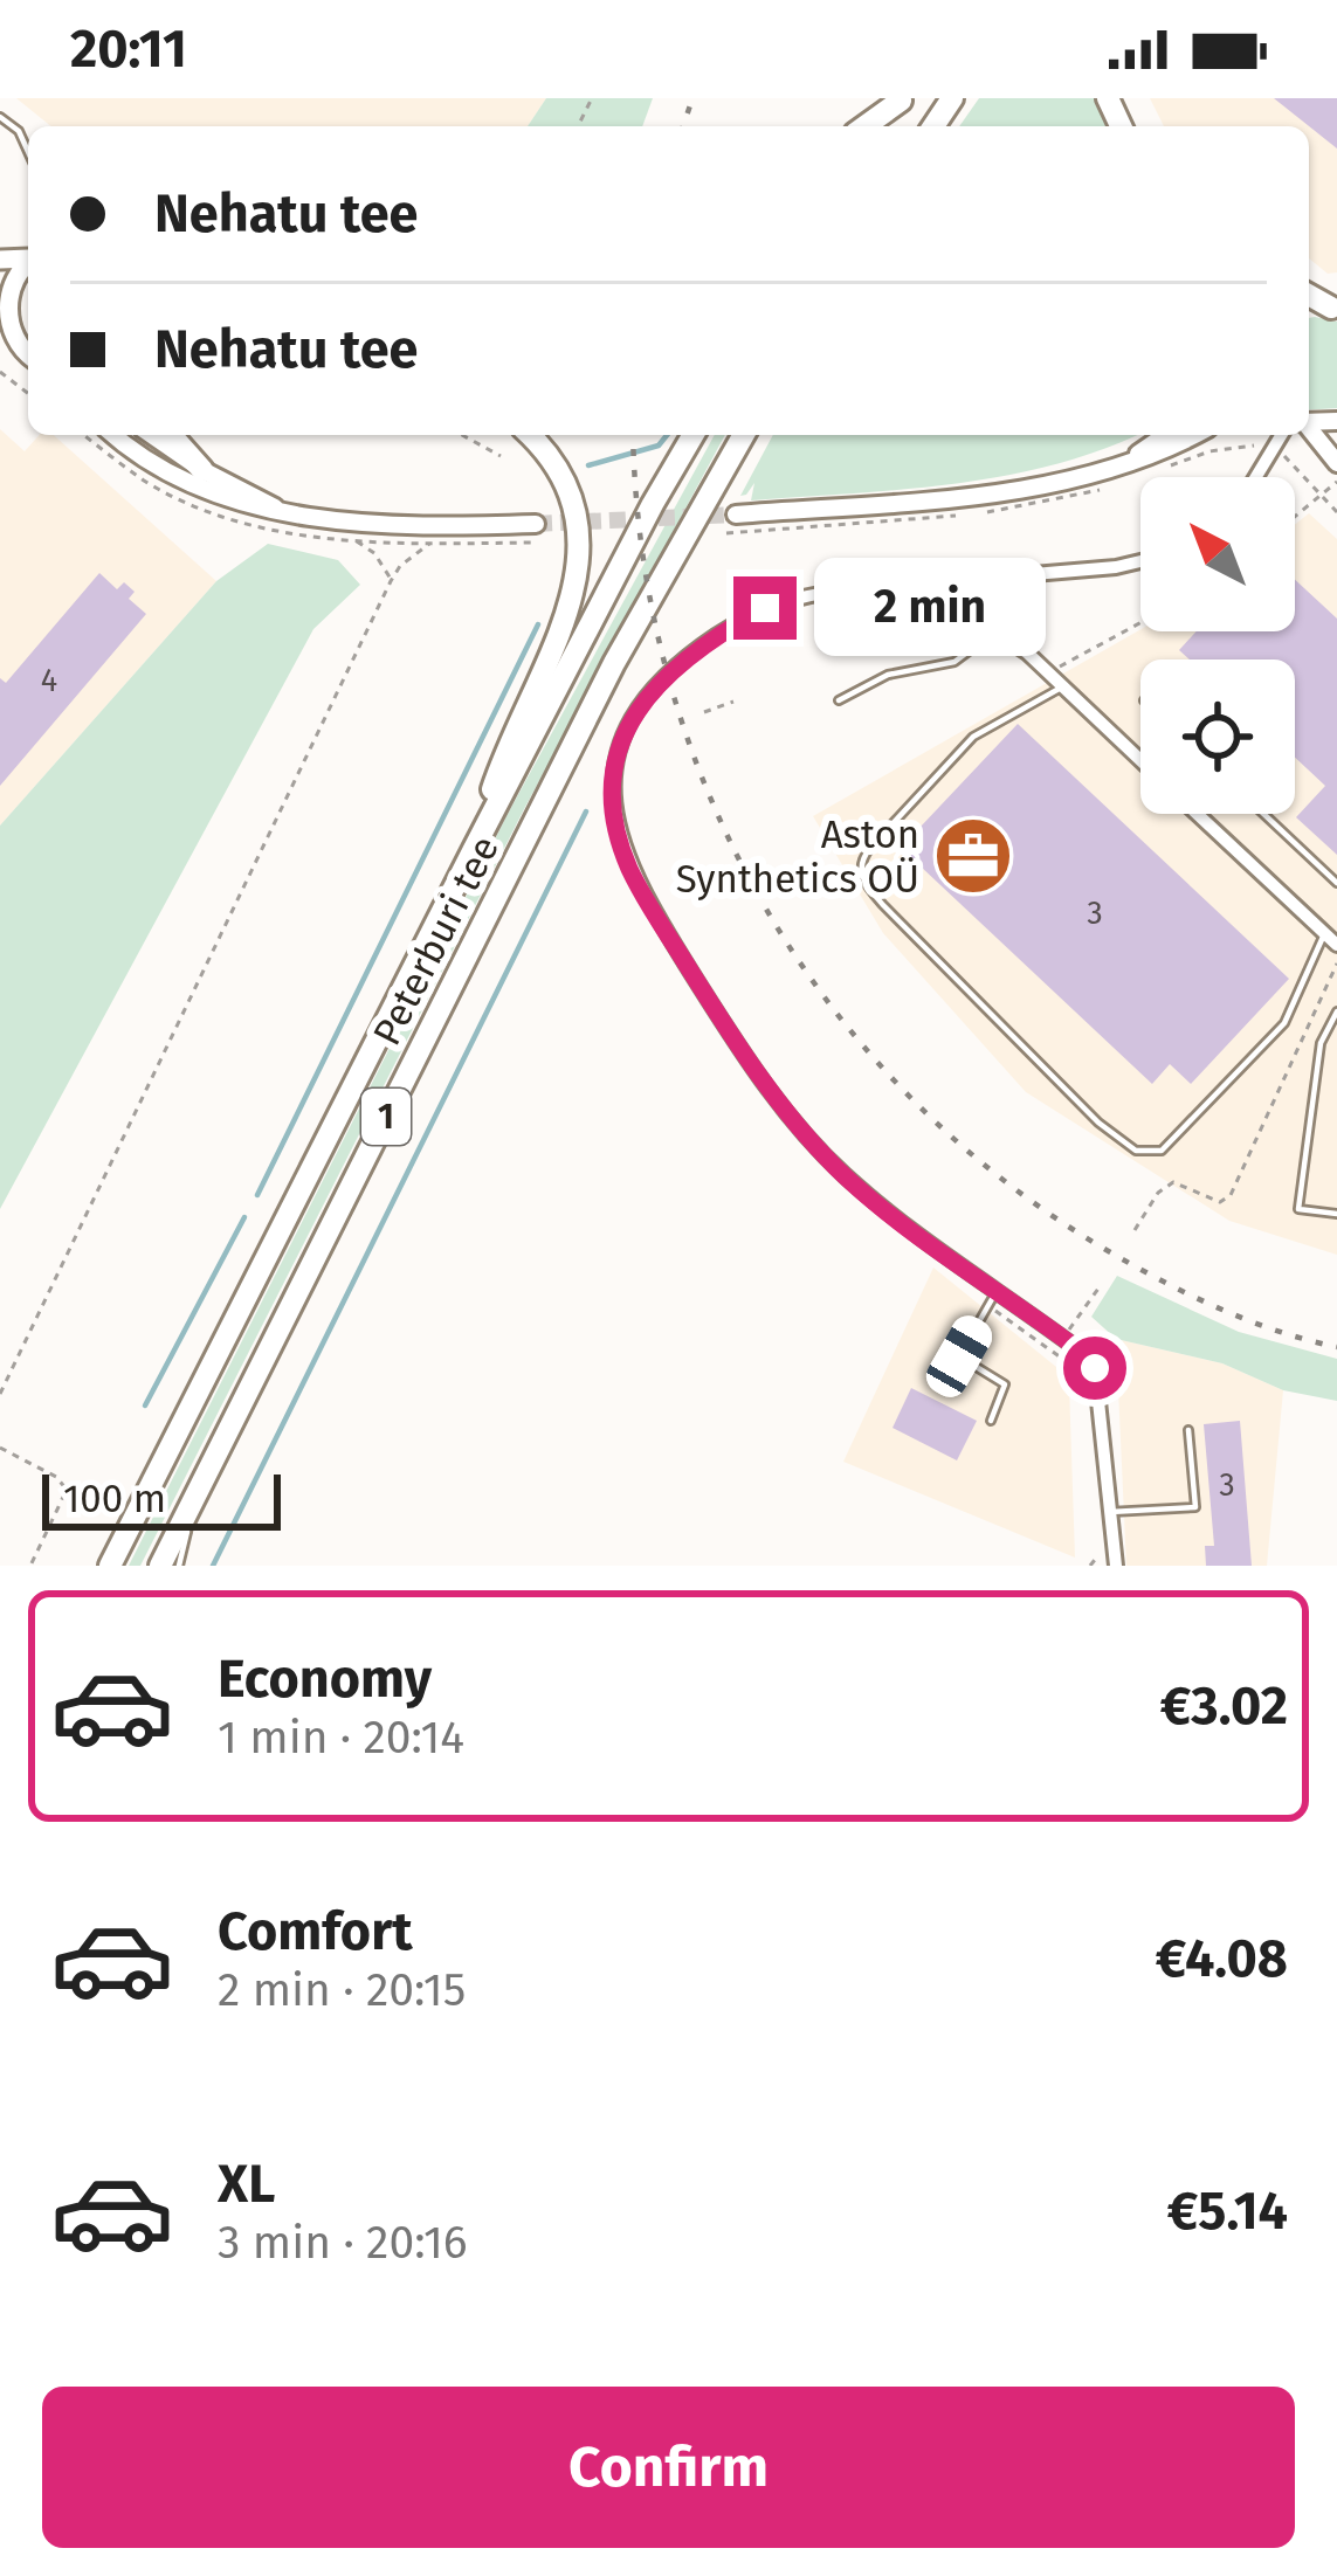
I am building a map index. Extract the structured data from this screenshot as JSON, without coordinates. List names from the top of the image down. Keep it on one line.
{"streets":{"highway":["Peterburi tee","1"]},"places":{"office":["Aston Synthetics OÜ"]},"house_numbers":["4","3","3"],"scale_bar":"100 m","north":"top left","page":{"status":"20:11","banner":["Nehatu tee","Nehatu tee"],"bubble":"2 min","scale":"100 m","list":[{"name":"Economy","note":"1 min · 20:14","value":"€3.02"},{"name":"Comfort","note":"2 min · 20:15","value":"€4.08"},{"name":"XL","note":"3 min · 20:16","value":"€5.14"}],"buttons":"Confirm"}}
